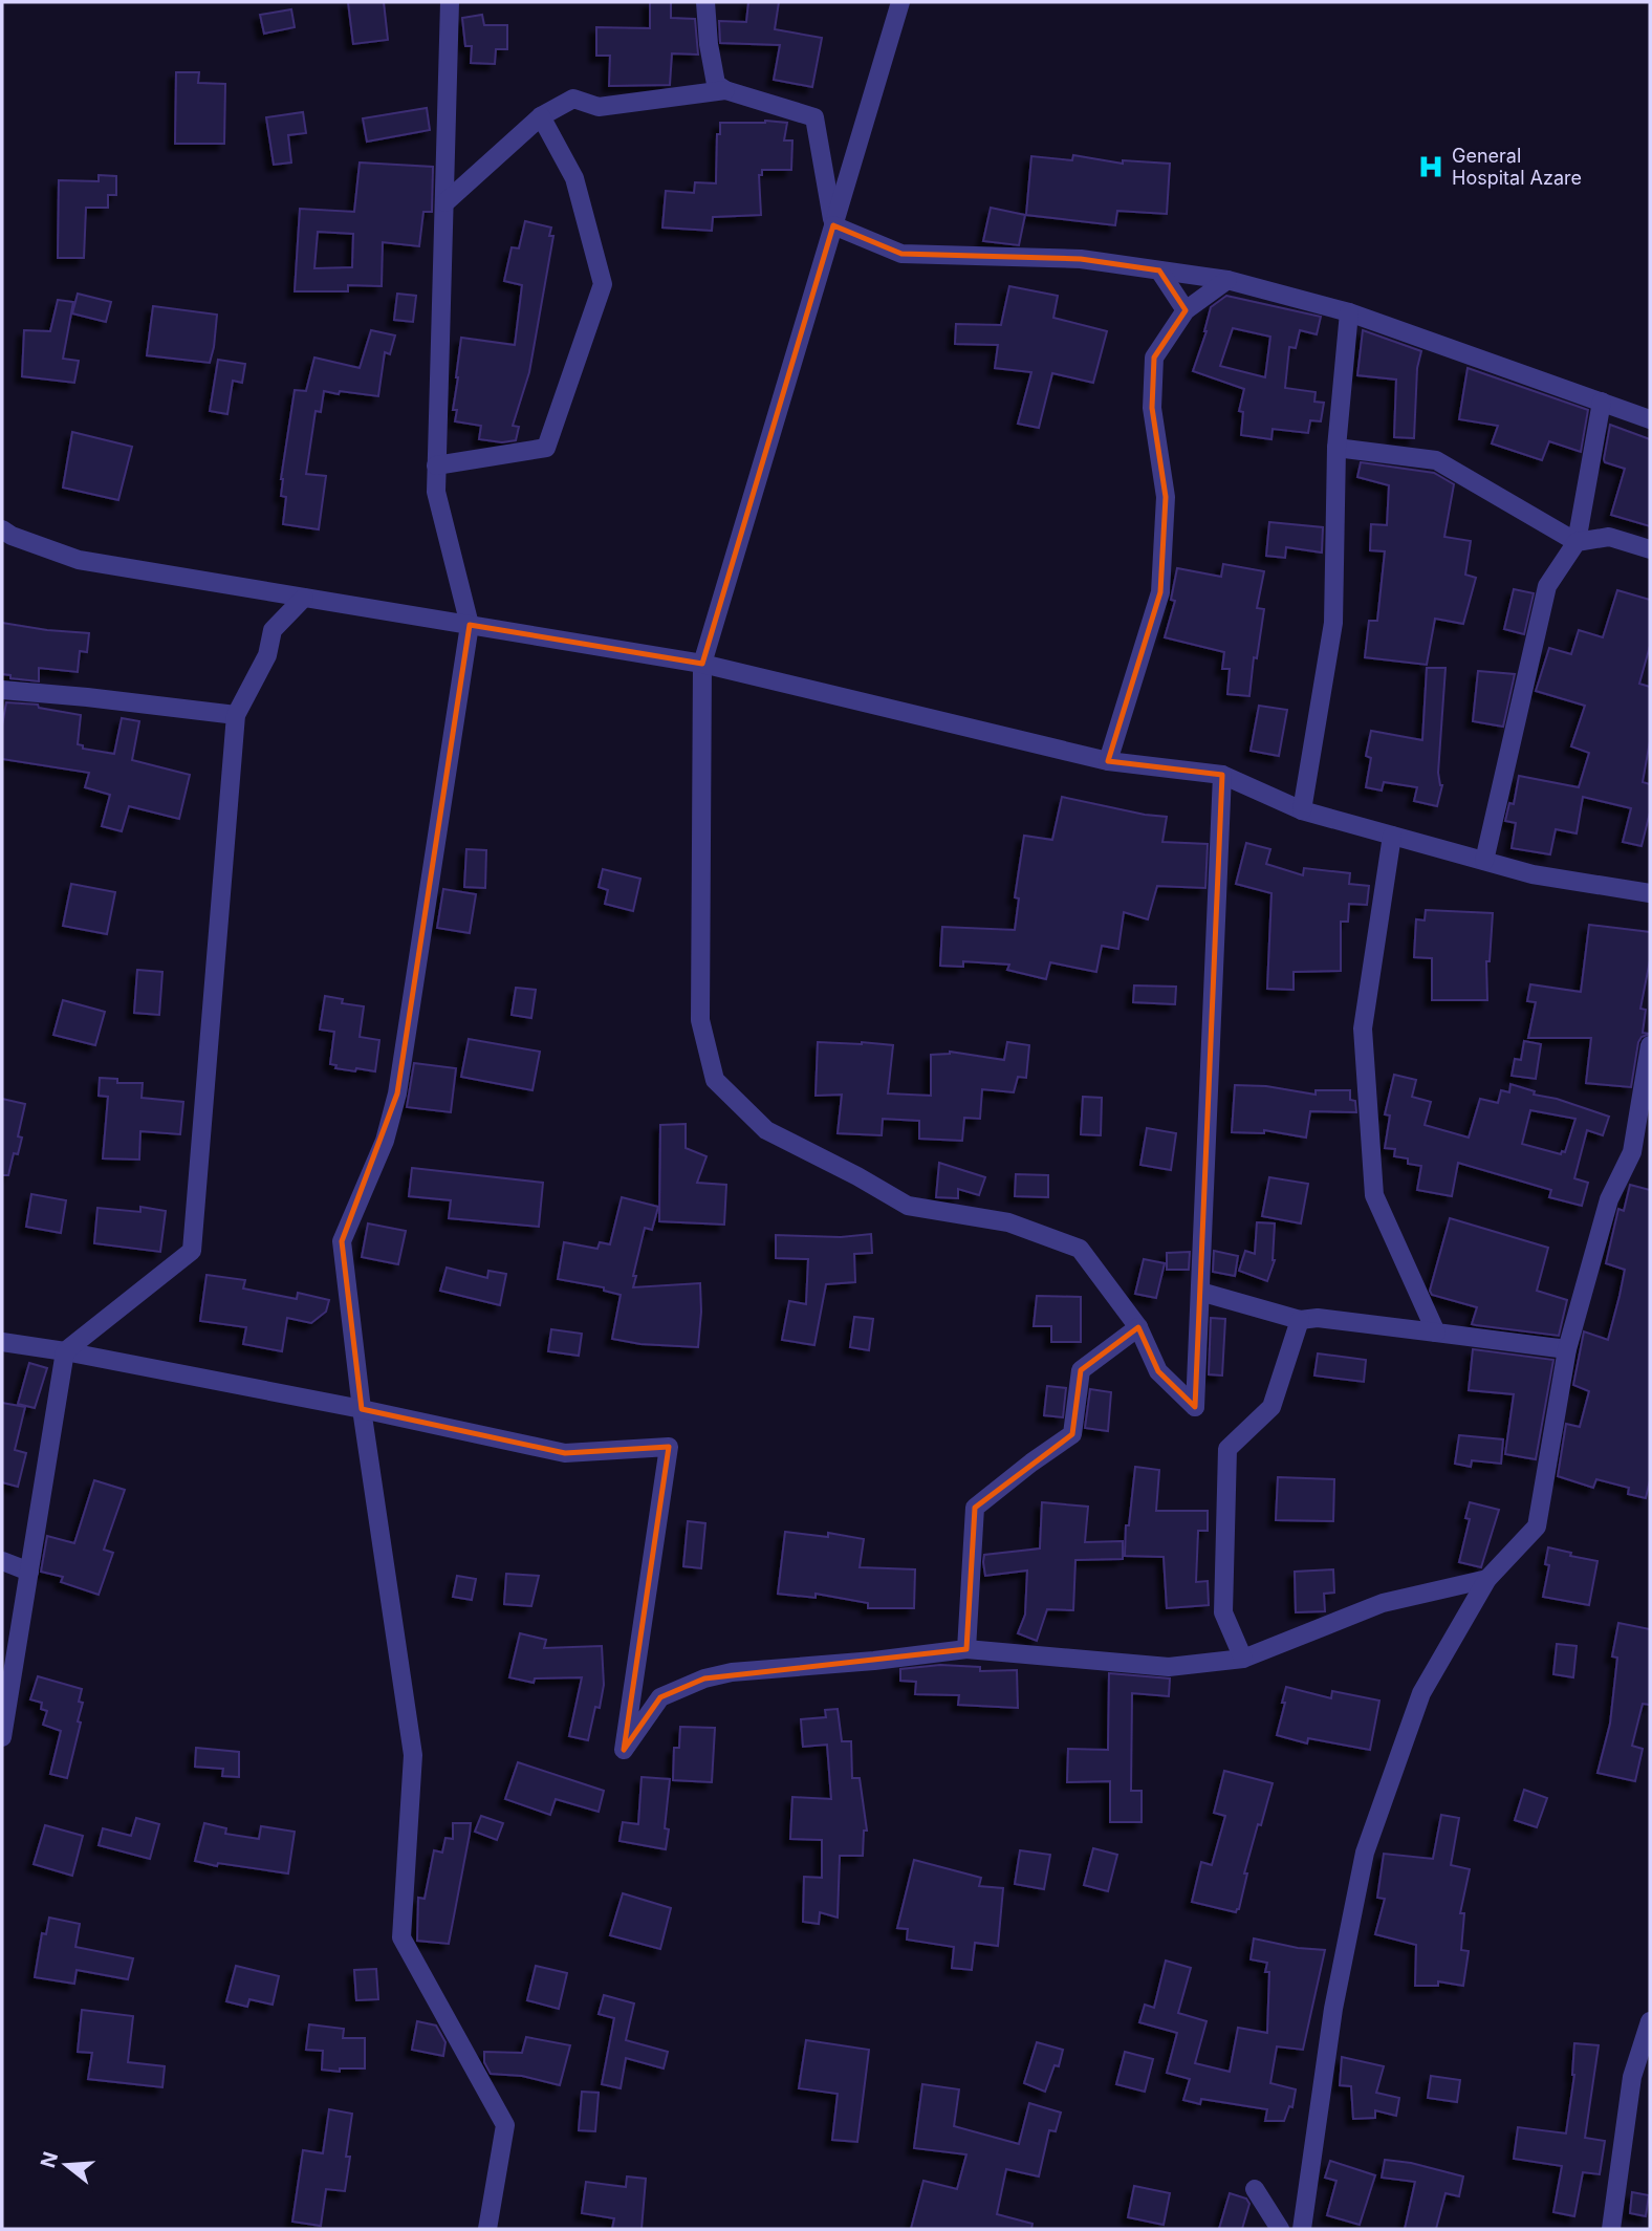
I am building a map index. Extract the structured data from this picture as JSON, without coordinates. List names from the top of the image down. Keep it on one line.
{"places":{"hospital":["General Hospital Azare"]},"north":"left"}
